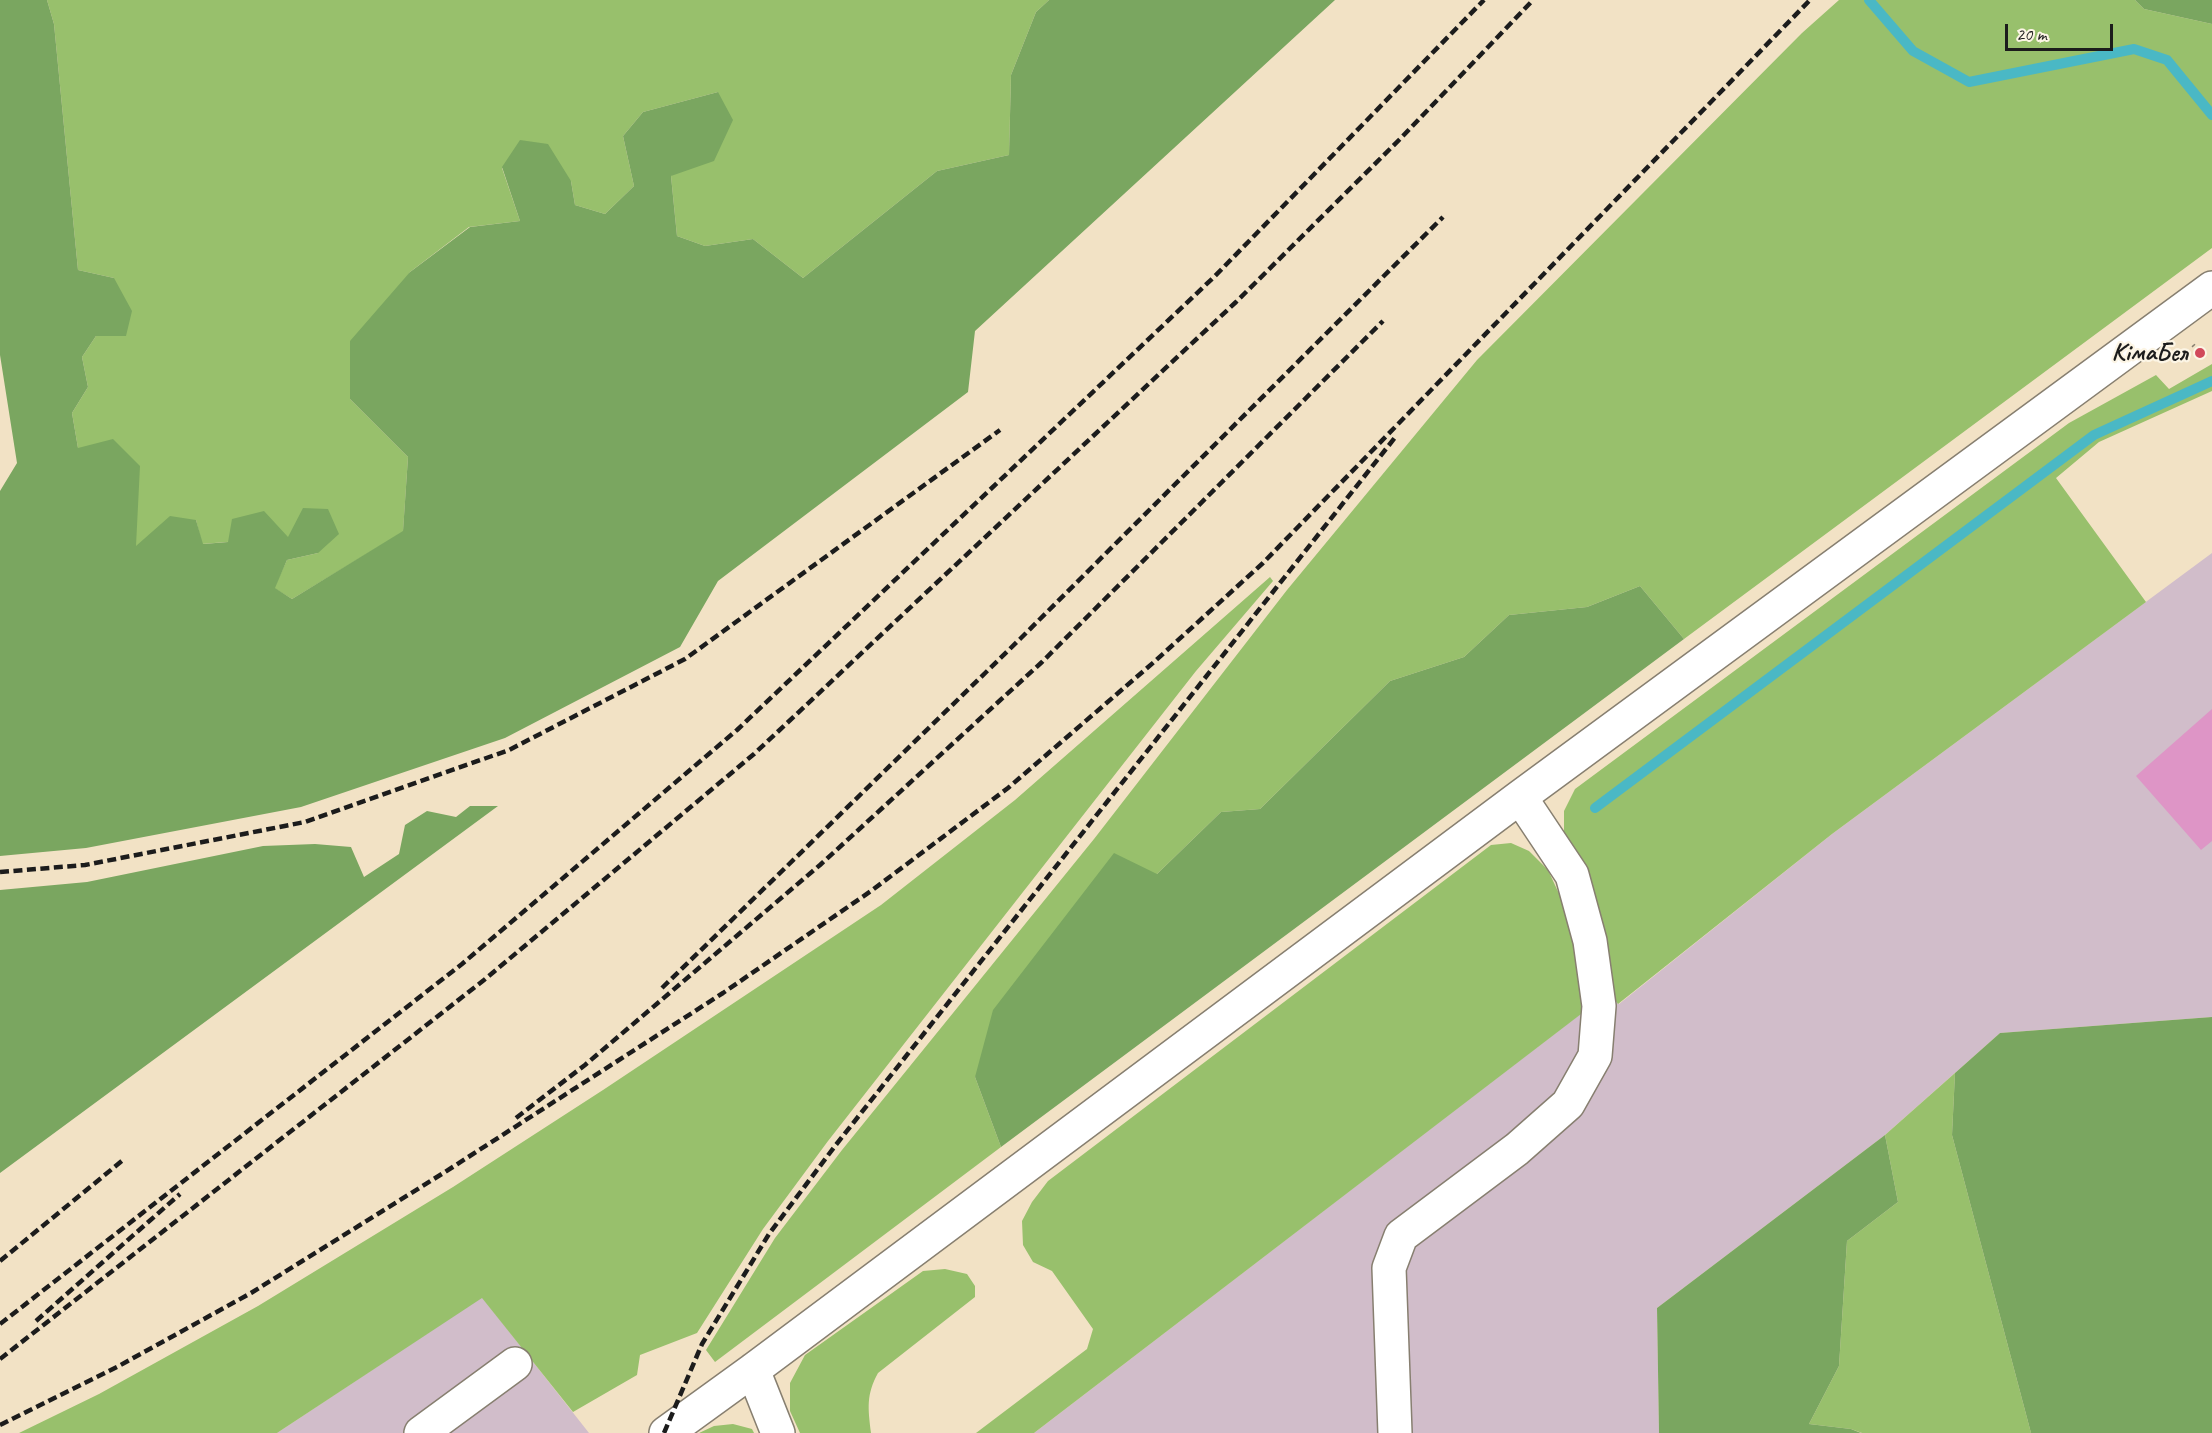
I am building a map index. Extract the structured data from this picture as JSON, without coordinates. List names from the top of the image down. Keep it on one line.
{"places":["КімаБел"],"scale_bar":"20 m"}
